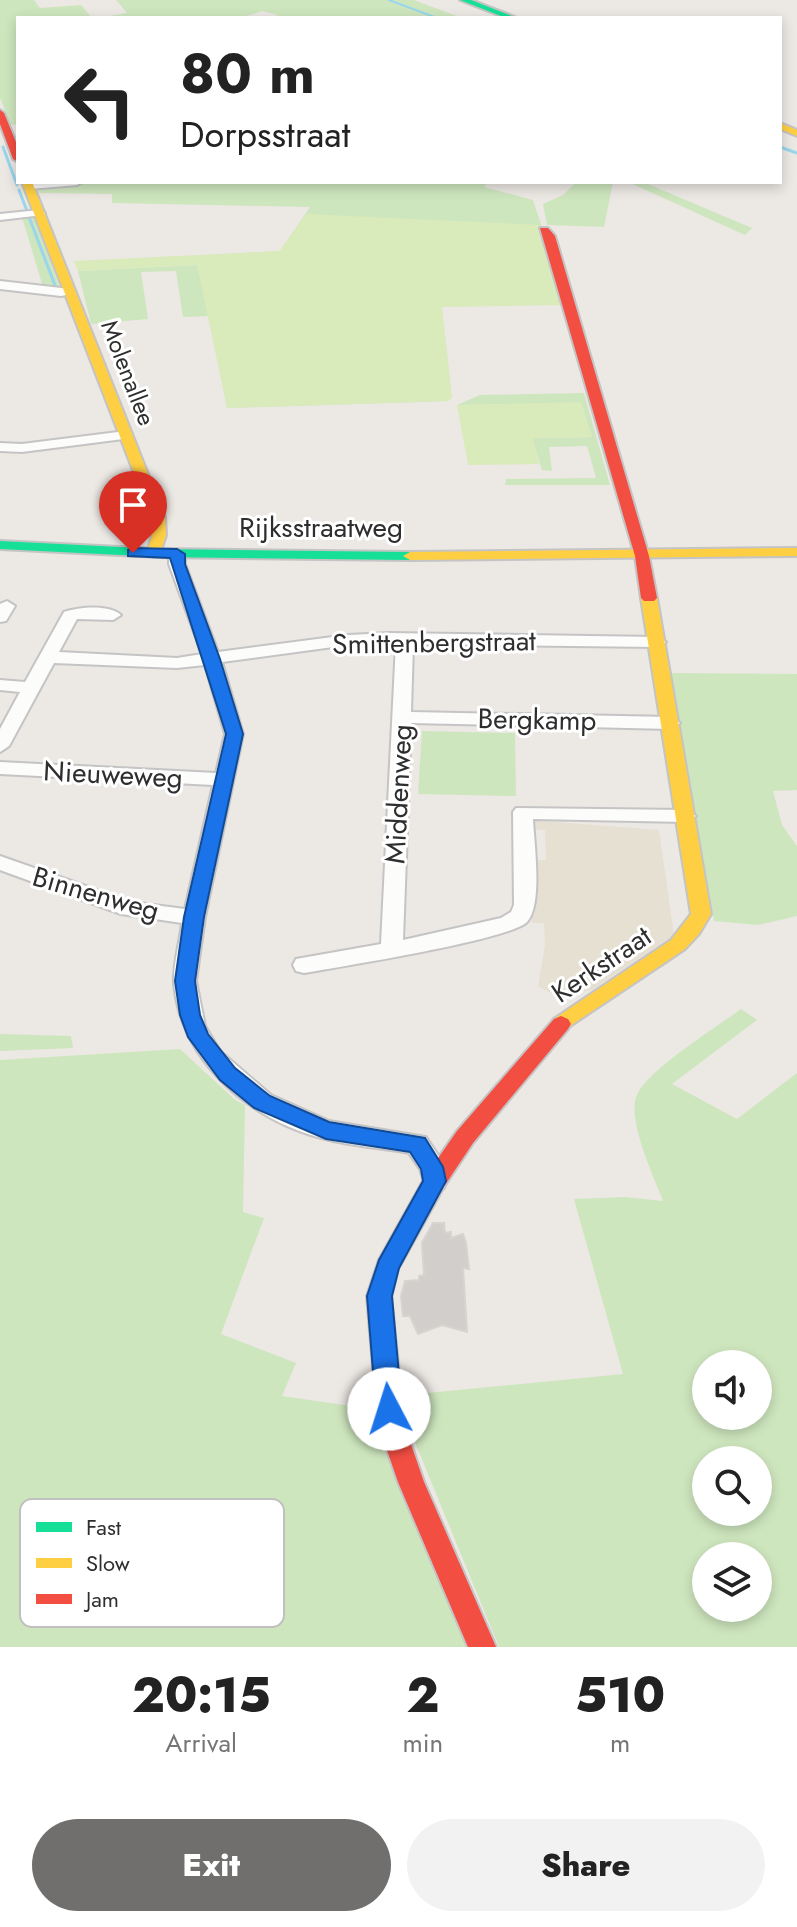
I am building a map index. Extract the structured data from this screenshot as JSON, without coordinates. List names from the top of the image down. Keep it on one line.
{"streets":{"main road":["Molenallee","Rijksstraatweg","Kerkstraat"],"street":["Smittenbergstraat","Bergkamp","Nieuweweg","Middenweg","Binnenweg"]},"crossings":[["Molenallee","Rijksstraatweg"],["Rijksstraatweg","Kerkstraat"],["Smittenbergstraat","Middenweg"],["Smittenbergstraat","Kerkstraat"],["Bergkamp","Middenweg"],["Bergkamp","Kerkstraat"]],"legend":["Fast","Slow","Jam"],"page":{"turn":["80 m","Dorpsstraat"],"eta":["20:15","Arrival","2","min","510","m"],"buttons":["Exit","Share"]}}
